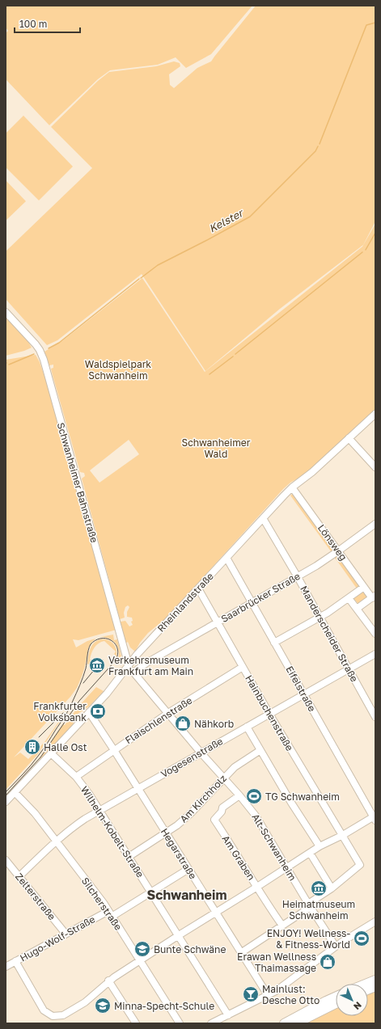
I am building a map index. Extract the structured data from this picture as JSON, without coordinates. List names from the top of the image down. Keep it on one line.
{"streets":{"street":["Schwanheimer Bahnstraße","Lönsweg","Saarbrücker Straße","Rheinlandstraße","Manderscheider Straße","Eifelstraße","Hainbuchenstraße","Flaischlenstraße","Vogesenstraße","Am Kirchholz","Wilhelm-Kobelt-Straße","Alt-Schwanheim","Hegarstraße","Am Graben","Zelterstraße","Silcherstraße","Hugo-Wolf-Straße"]},"crossings":[["Schwanheimer Bahnstraße","Rheinlandstraße"],["Schwanheimer Bahnstraße","Alt-Schwanheim"],["Lönsweg","Saarbrücker Straße"],["Lönsweg","Rheinlandstraße"],["Saarbrücker Straße","Manderscheider Straße"],["Saarbrücker Straße","Eifelstraße"],["Saarbrücker Straße","Hainbuchenstraße"],["Saarbrücker Straße","Alt-Schwanheim"],["Rheinlandstraße","Manderscheider Straße"],["Rheinlandstraße","Eifelstraße"],["Rheinlandstraße","Hainbuchenstraße"],["Rheinlandstraße","Wilhelm-Kobelt-Straße"],["Rheinlandstraße","Alt-Schwanheim"],["Rheinlandstraße","Hegarstraße"],["Rheinlandstraße","Silcherstraße"],["Manderscheider Straße","Vogesenstraße"],["Eifelstraße","Vogesenstraße"],["Hainbuchenstraße","Flaischlenstraße"],["Hainbuchenstraße","Vogesenstraße"],["Flaischlenstraße","Wilhelm-Kobelt-Straße"],["Flaischlenstraße","Alt-Schwanheim"],["Flaischlenstraße","Hegarstraße"],["Vogesenstraße","Wilhelm-Kobelt-Straße"],["Vogesenstraße","Alt-Schwanheim"],["Vogesenstraße","Hegarstraße"],["Vogesenstraße","Zelterstraße"],["Vogesenstraße","Silcherstraße"],["Am Kirchholz","Wilhelm-Kobelt-Straße"],["Am Kirchholz","Alt-Schwanheim"],["Am Kirchholz","Hegarstraße"],["Wilhelm-Kobelt-Straße","Hugo-Wolf-Straße"],["Alt-Schwanheim","Am Graben"],["Hegarstraße","Hugo-Wolf-Straße"],["Zelterstraße","Hugo-Wolf-Straße"],["Silcherstraße","Hugo-Wolf-Straße"]],"districts":["Schwanheim"],"water":["Kelster"],"parks":["Waldspielpark Schwanheim","Schwanheimer Wald"],"places":{"museum":["Verkehrsmuseum Frankfurt am Main","Heimatmuseum Schwanheim"],"bank":["Frankfurter Volksbank"],"shop":["Nähkorb","Erawan Wellness Thaimassage"],"building":["Halle Ost"],"sports":["TG Schwanheim","ENJOY! Wellness- & Fitness-World"],"school or university":["Bunte Schwäne","Minna-Specht-Schule"],"bar":["Mainlust: Desche Otto"]},"scale_bar":"100 m","north":"bottom right"}
